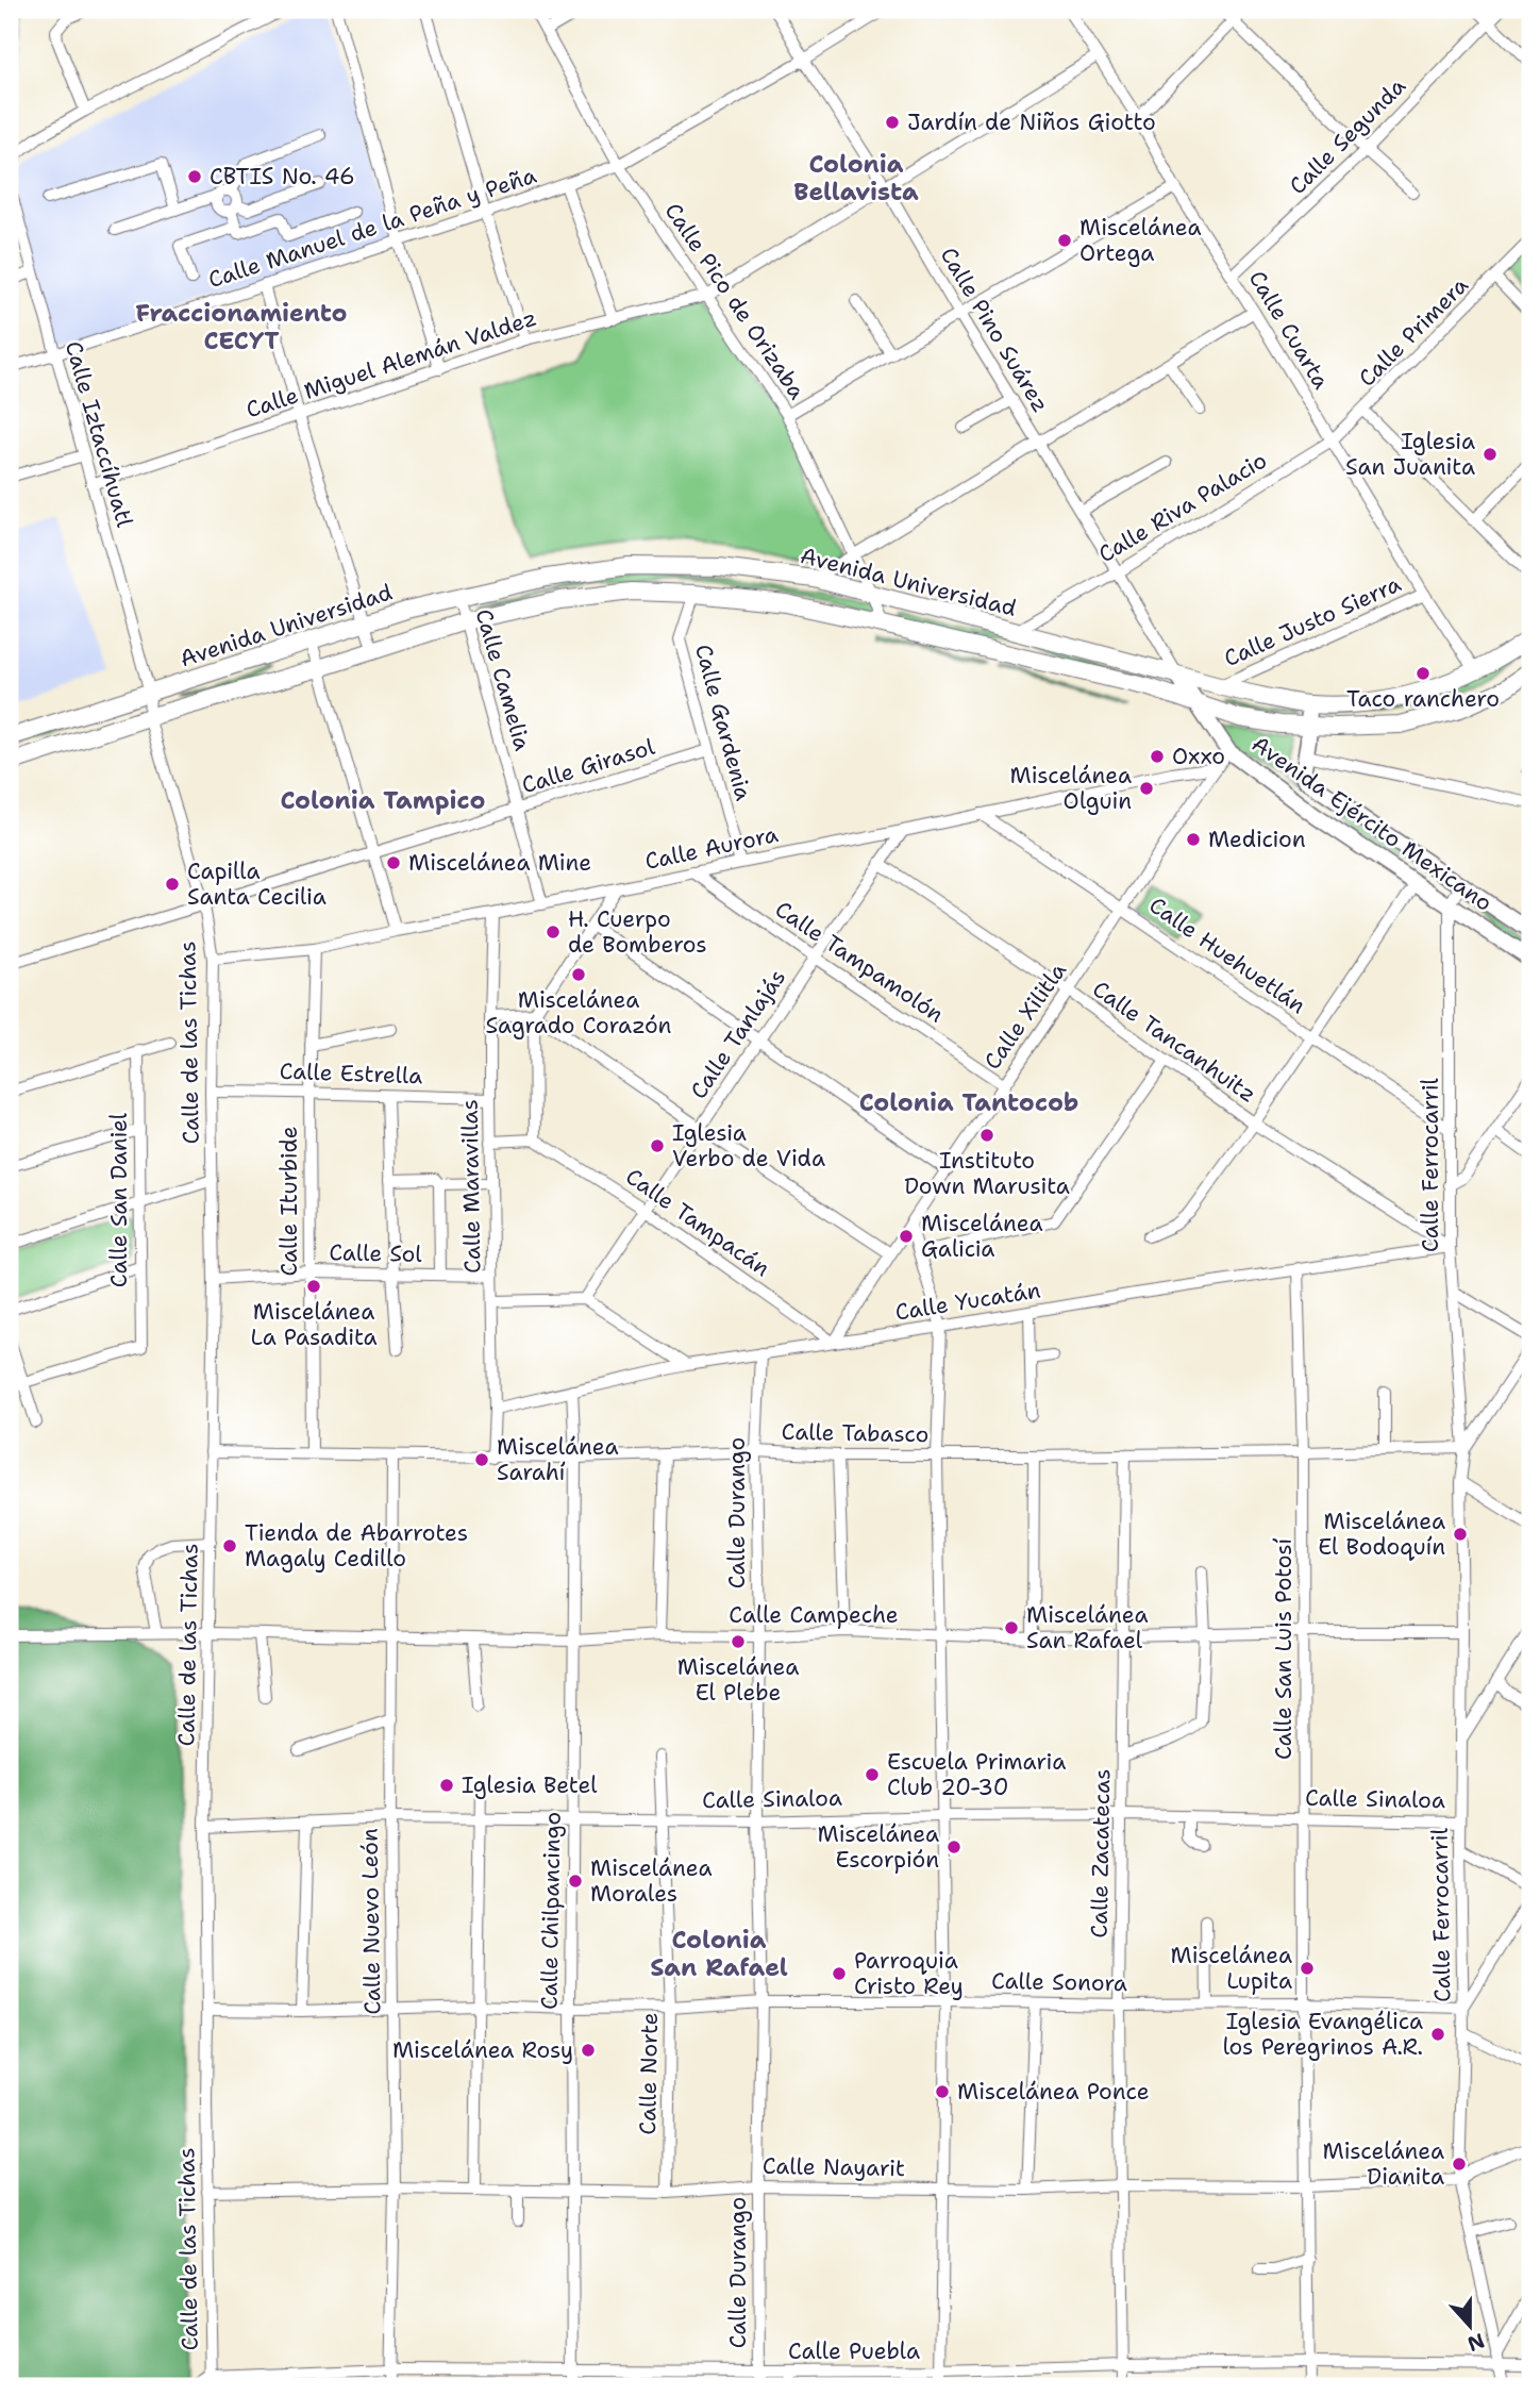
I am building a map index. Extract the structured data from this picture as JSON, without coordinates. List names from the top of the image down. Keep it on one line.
{"streets":{"main road":["Avenida Universidad","Avenida Ejército Mexicano"],"street":["Calle Segunda","Calle Manuel de la Peña y Peña","Calle Pico de Orizaba","Calle Pino Suárez","Calle Cuarta","Calle Primera","Calle Miguel Alemán Valdez","Calle Iztaccíhuatl","Calle Riva Palacio","Calle Justo Sierra","Calle Camelia","Calle Gardenia","Calle Girasol","Calle Aurora","Calle Huehuetlán","Calle Tampamolón","Calle Xilitla","Calle Tanlajás","Calle Tancanhuitz","Calle de las Tichas","Calle Estrella","Calle Ferrocarril","Calle Maravillas","Calle San Daniel","Calle Iturbide","Calle Tampacán","Calle Sol","Calle Yucatán","Calle Tabasco","Calle Durango","Calle Campeche","Calle San Luis Potosí","Calle Sinaloa","Calle Zacatecas","Calle Chilpancingo","Calle Nuevo León","Calle Sonora","Calle Norte","Calle Nayarit","Calle Puebla"]},"crossings":[["Calle Segunda","Calle Cuarta"],["Calle Manuel de la Peña y Peña","Calle Pico de Orizaba"],["Calle Manuel de la Peña y Peña","Calle Pino Suárez"],["Calle Manuel de la Peña y Peña","Calle Iztaccíhuatl"],["Calle Pico de Orizaba","Calle Miguel Alemán Valdez"],["Calle Pico de Orizaba","Avenida Universidad"],["Calle Pino Suárez","Calle Miguel Alemán Valdez"],["Calle Pino Suárez","Calle Riva Palacio"],["Calle Pino Suárez","Avenida Universidad"],["Calle Pino Suárez","Avenida Ejército Mexicano"],["Calle Cuarta","Calle Miguel Alemán Valdez"],["Calle Cuarta","Calle Riva Palacio"],["Calle Cuarta","Avenida Universidad"],["Calle Cuarta","Calle Justo Sierra"],["Calle Primera","Calle Riva Palacio"],["Calle Miguel Alemán Valdez","Calle Iztaccíhuatl"],["Calle Iztaccíhuatl","Avenida Universidad"],["Calle Iztaccíhuatl","Calle de las Tichas"],["Calle Riva Palacio","Avenida Universidad"],["Avenida Universidad","Calle Justo Sierra"],["Avenida Universidad","Calle Camelia"],["Avenida Universidad","Calle Gardenia"],["Avenida Universidad","Avenida Ejército Mexicano"],["Avenida Universidad","Calle de las Tichas"],["Calle Camelia","Calle Girasol"],["Calle Camelia","Calle Aurora"],["Calle Gardenia","Calle Girasol"],["Calle Gardenia","Calle Aurora"],["Calle Girasol","Calle de las Tichas"],["Avenida Ejército Mexicano","Calle Xilitla"],["Avenida Ejército Mexicano","Calle Ferrocarril"],["Calle Aurora","Calle Huehuetlán"],["Calle Aurora","Calle Tampamolón"],["Calle Aurora","Calle Xilitla"],["Calle Aurora","Calle Tanlajás"],["Calle Aurora","Calle de las Tichas"],["Calle Aurora","Calle Maravillas"],["Calle Aurora","Calle Iturbide"],["Calle Huehuetlán","Calle Xilitla"],["Calle Huehuetlán","Calle Ferrocarril"],["Calle Tampamolón","Calle Xilitla"],["Calle Tampamolón","Calle Tanlajás"],["Calle Xilitla","Calle Tancanhuitz"],["Calle Xilitla","Calle Tampacán"],["Calle Xilitla","Calle Yucatán"],["Calle Tanlajás","Calle Tancanhuitz"],["Calle Tanlajás","Calle Tampacán"],["Calle Tancanhuitz","Calle Ferrocarril"],["Calle Tancanhuitz","Calle Yucatán"],["Calle de las Tichas","Calle Estrella"],["Calle de las Tichas","Calle Sol"],["Calle de las Tichas","Calle Tabasco"],["Calle de las Tichas","Calle Campeche"],["Calle de las Tichas","Calle Sinaloa"],["Calle de las Tichas","Calle Sonora"],["Calle de las Tichas","Calle Nayarit"],["Calle de las Tichas","Calle Puebla"],["Calle Estrella","Calle Maravillas"],["Calle Estrella","Calle Iturbide"],["Calle Ferrocarril","Calle Yucatán"],["Calle Ferrocarril","Calle Tabasco"],["Calle Ferrocarril","Calle Campeche"],["Calle Ferrocarril","Calle Sinaloa"],["Calle Ferrocarril","Calle Sonora"],["Calle Ferrocarril","Calle Nayarit"],["Calle Ferrocarril","Calle Puebla"],["Calle Maravillas","Calle Sol"],["Calle Maravillas","Calle Yucatán"],["Calle Maravillas","Calle Tabasco"],["Calle Iturbide","Calle Sol"],["Calle Iturbide","Calle Tabasco"],["Calle Tampacán","Calle Yucatán"],["Calle Yucatán","Calle Durango"],["Calle Yucatán","Calle San Luis Potosí"],["Calle Yucatán","Calle Chilpancingo"],["Calle Tabasco","Calle Durango"],["Calle Tabasco","Calle San Luis Potosí"],["Calle Tabasco","Calle Zacatecas"],["Calle Tabasco","Calle Chilpancingo"],["Calle Tabasco","Calle Nuevo León"],["Calle Durango","Calle Campeche"],["Calle Durango","Calle Sinaloa"],["Calle Durango","Calle Sonora"],["Calle Durango","Calle Nayarit"],["Calle Durango","Calle Puebla"],["Calle Campeche","Calle San Luis Potosí"],["Calle Campeche","Calle Zacatecas"],["Calle Campeche","Calle Chilpancingo"],["Calle Campeche","Calle Nuevo León"],["Calle San Luis Potosí","Calle Sinaloa"],["Calle San Luis Potosí","Calle Sonora"],["Calle San Luis Potosí","Calle Nayarit"],["Calle San Luis Potosí","Calle Puebla"],["Calle Sinaloa","Calle Zacatecas"],["Calle Sinaloa","Calle Chilpancingo"],["Calle Sinaloa","Calle Nuevo León"],["Calle Sinaloa","Calle Norte"],["Calle Zacatecas","Calle Sonora"],["Calle Zacatecas","Calle Nayarit"],["Calle Zacatecas","Calle Puebla"],["Calle Chilpancingo","Calle Sonora"],["Calle Chilpancingo","Calle Nayarit"],["Calle Chilpancingo","Calle Puebla"],["Calle Nuevo León","Calle Sonora"],["Calle Nuevo León","Calle Nayarit"],["Calle Nuevo León","Calle Puebla"],["Calle Sonora","Calle Norte"],["Calle Norte","Calle Nayarit"]],"districts":["Colonia Bellavista","Fraccionamiento CECYT","Colonia Tampico","Colonia Tantocob","Colonia San Rafael"],"places":["Jardín de Niños Giotto","CBTIS No. 46","Miscelánea Ortega","Iglesia San Juanita","Taco ranchero","Oxxo","Miscelánea Olguin","Medicion","Miscelánea Mine","Capilla Santa Cecilia","H. Cuerpo de Bomberos","Miscelánea Sagrado Corazón","Instituto Down Marusita","Iglesia Verbo de Vida","Miscelánea Galicia","Miscelánea La Pasadita","Miscelánea Sarahí","Miscelánea El Bodoquín","Tienda de Abarrotes Magaly Cedillo","Miscelánea San Rafael","Miscelánea El Plebe","Escuela Primaria Club 20-30","Iglesia Betel","Miscelánea Escorpión","Miscelánea Morales","Miscelánea Lupita","Parroquia Cristo Rey","Iglesia Evangélica los Peregrinos A.R.","Miscelánea Rosy","Miscelánea Ponce","Miscelánea Dianita"],"north":"bottom"}
